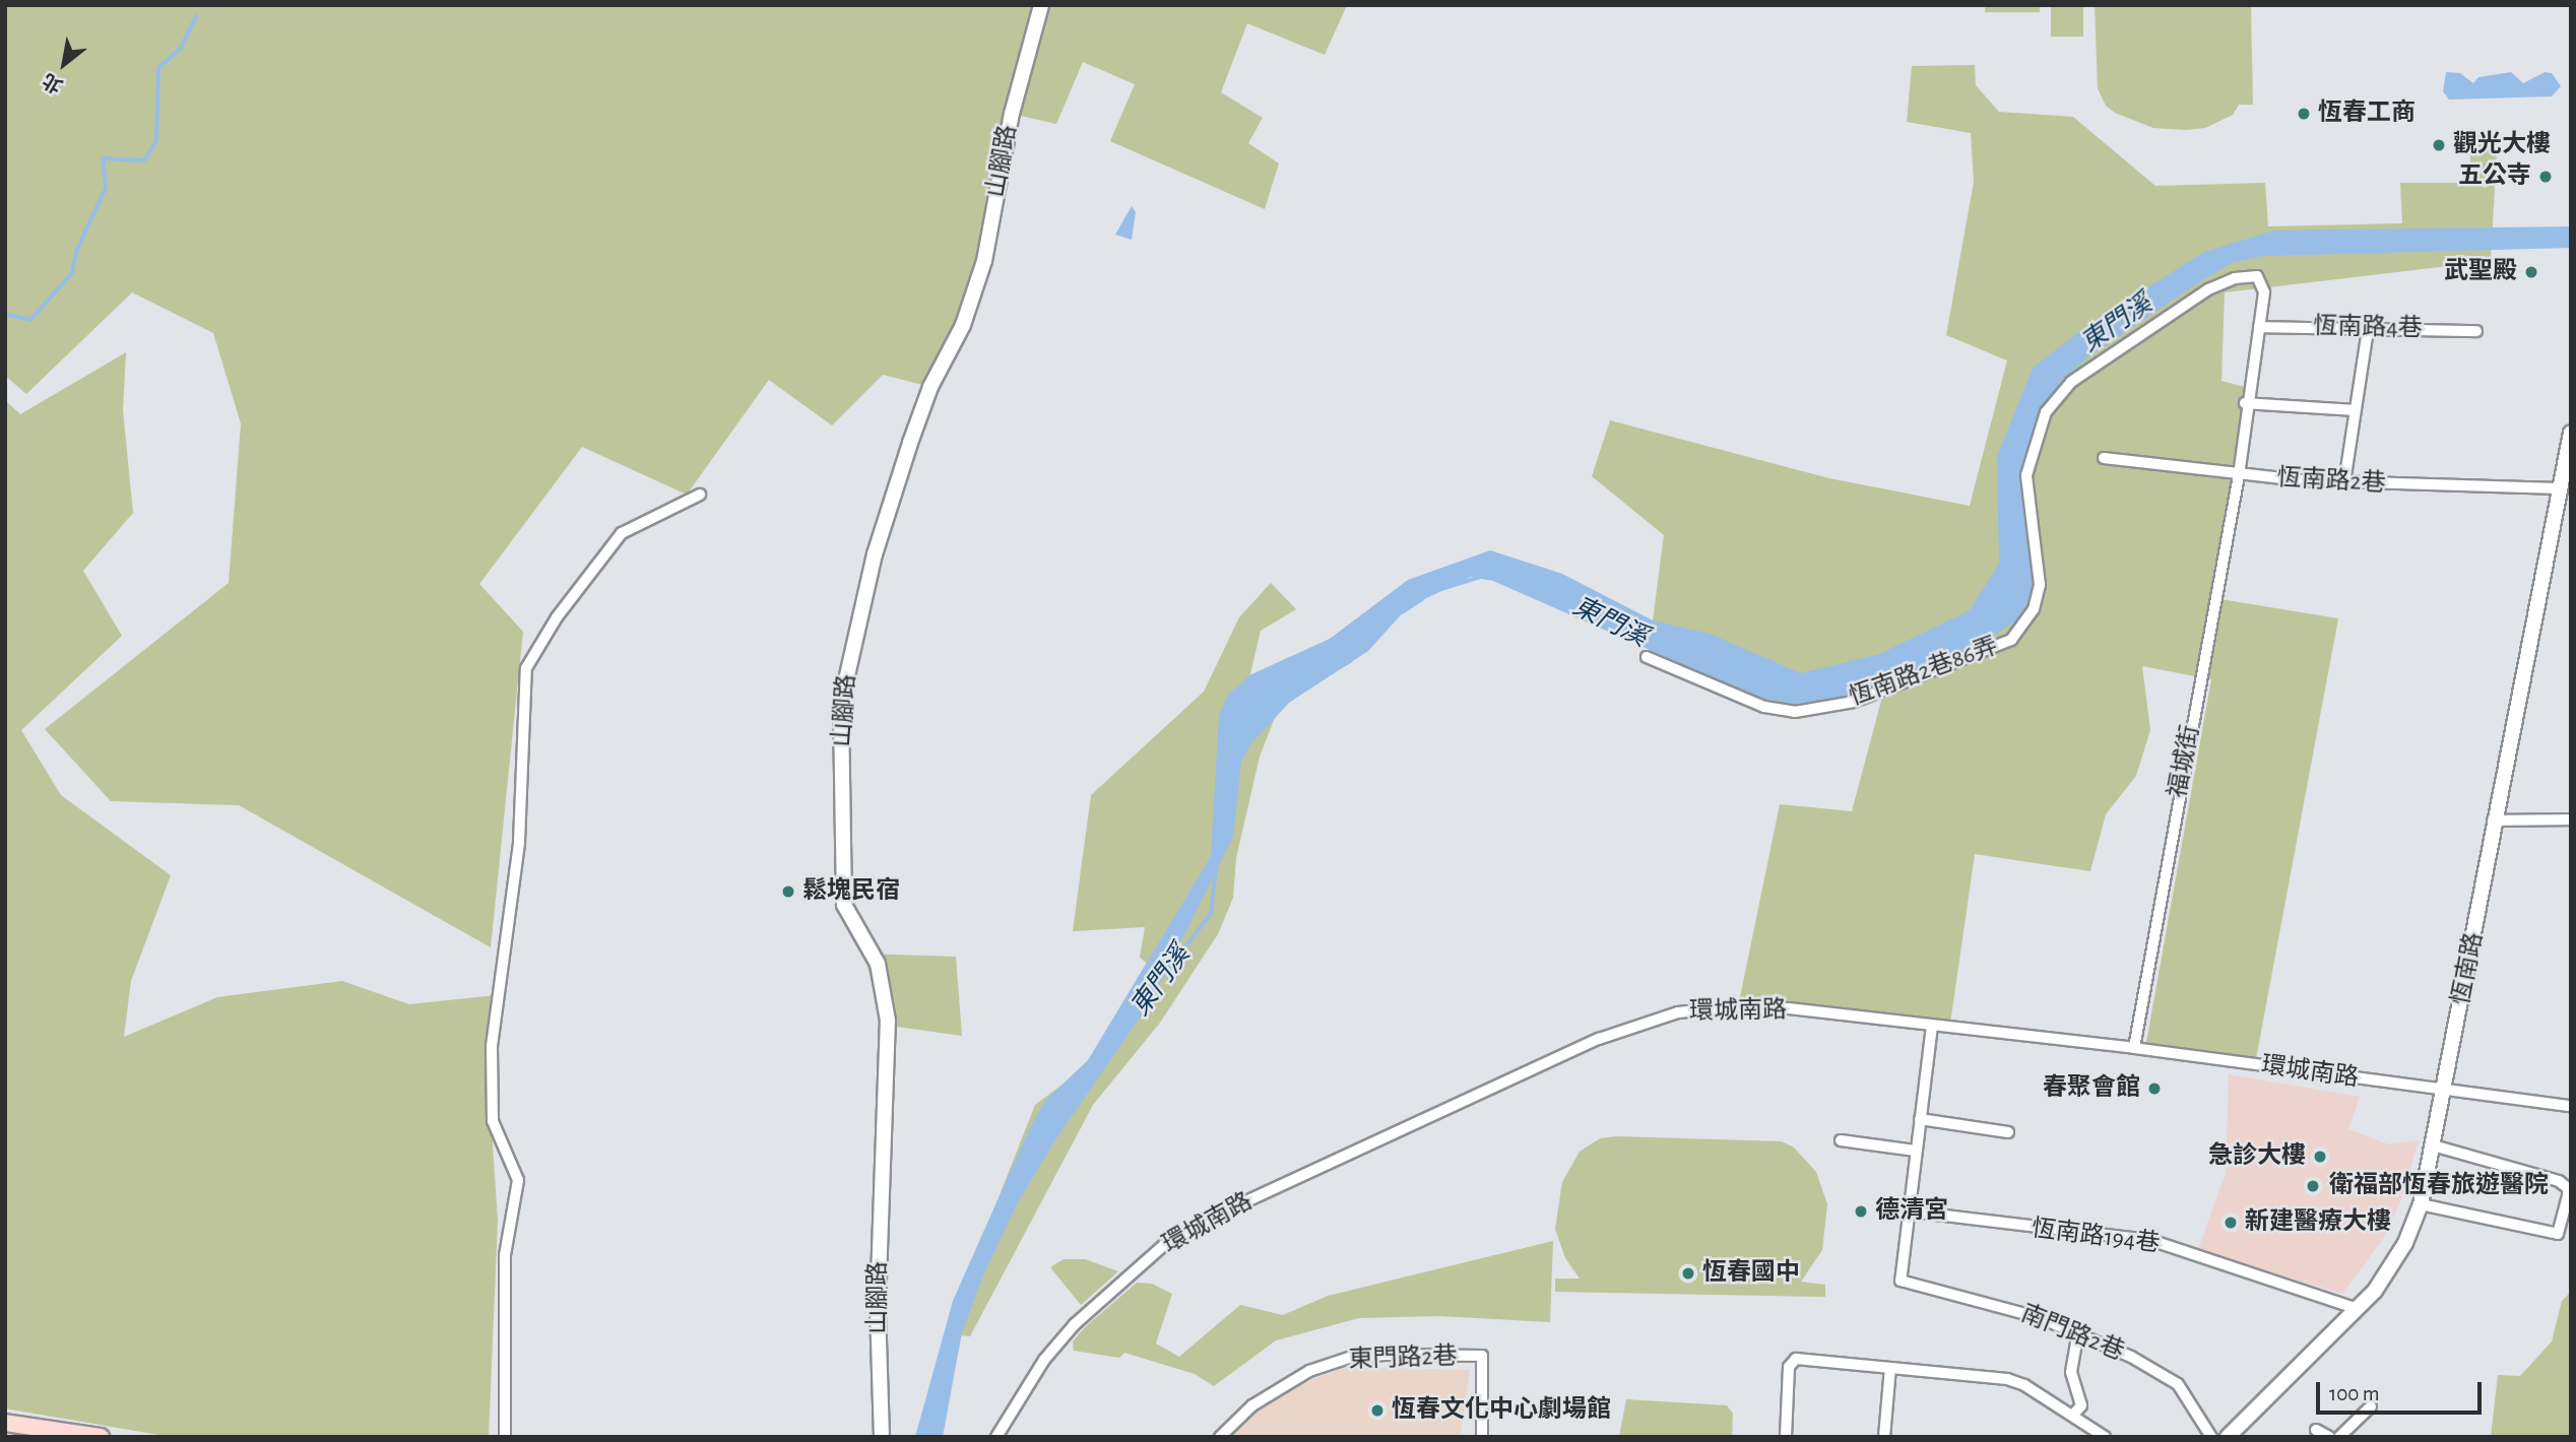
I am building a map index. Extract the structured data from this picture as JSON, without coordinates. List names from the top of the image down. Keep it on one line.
{"streets":{"street":["山腳路","恆南路4巷","恆南路2巷","恆南路2巷86弄","福城街","恆南路","環城南路","恆南路194巷","南門路2巷","東門路2巷"]},"crossings":[["恆南路4巷","恆南路2巷86弄"],["恆南路2巷","恆南路2巷86弄"],["恆南路2巷","福城街"],["恆南路2巷","恆南路"],["恆南路2巷86弄","福城街"],["福城街","環城南路"],["恆南路","環城南路"],["恆南路","恆南路194巷"],["恆南路194巷","南門路2巷"]],"water":["東門溪"],"places":["恆春工商","觀光大樓","五公寺","武聖殿","鬆塊民宿","春聚會館","急診大樓","衛福部恆春旅遊醫院","德清宮","新建醫療大樓","恆春國中","恆春文化中心劇場館"],"scale_bar":"100 m","north":"bottom left"}
